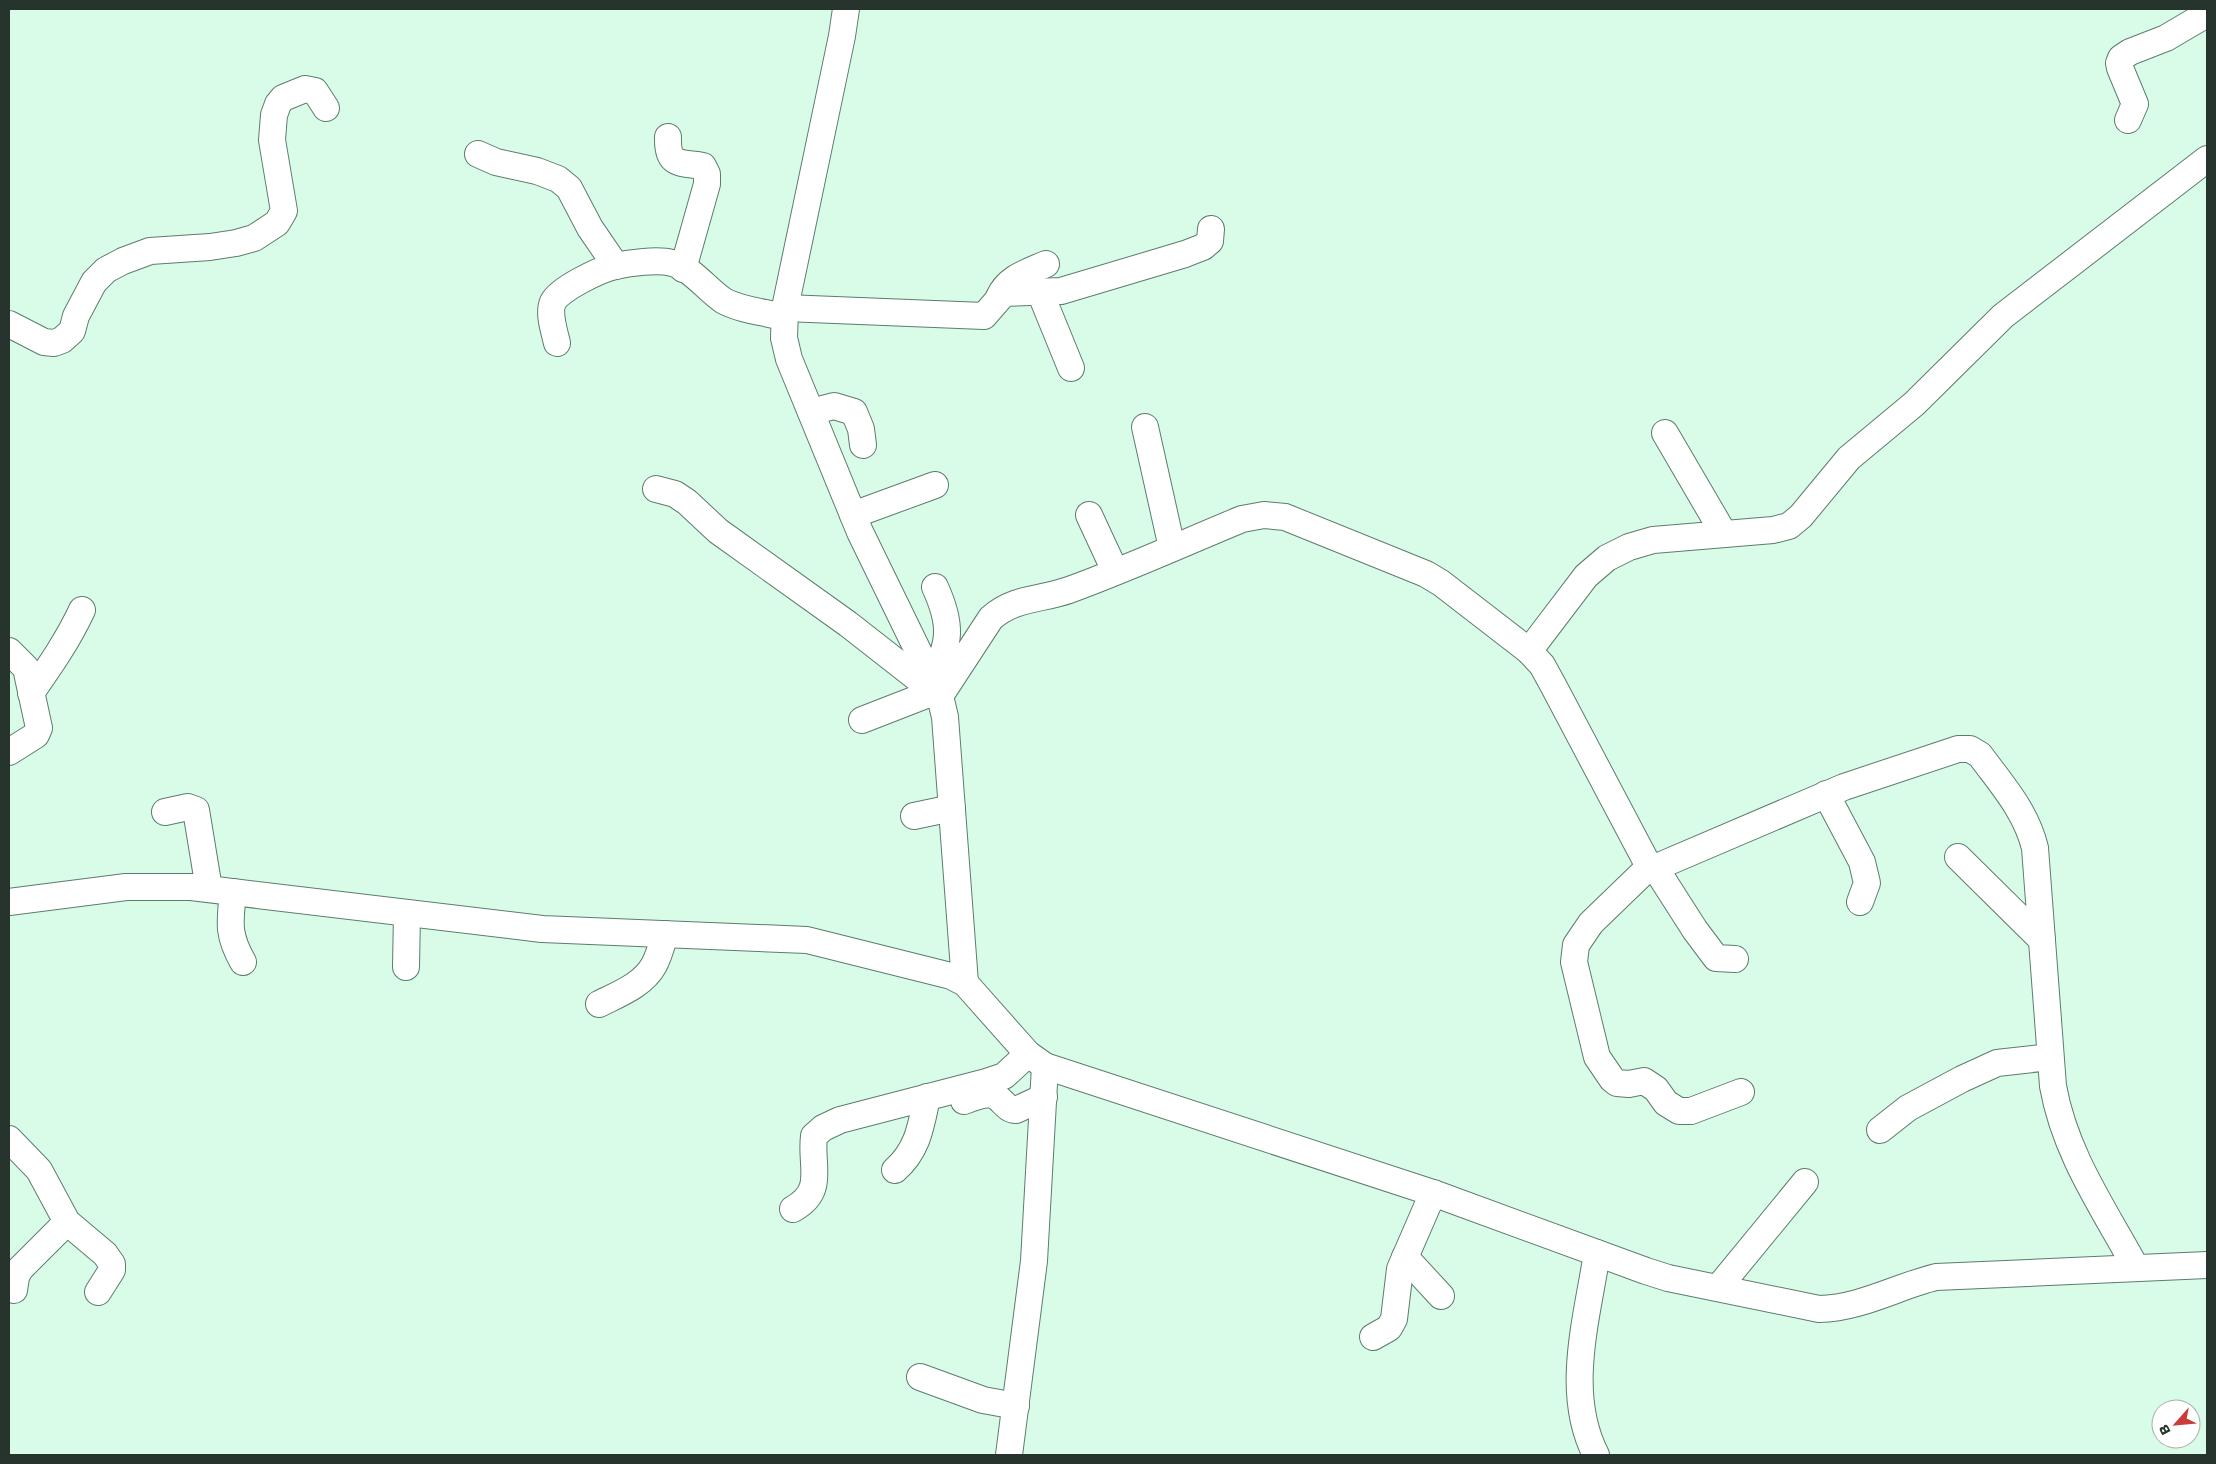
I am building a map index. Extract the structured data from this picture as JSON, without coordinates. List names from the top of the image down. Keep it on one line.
{"north":"bottom left"}
